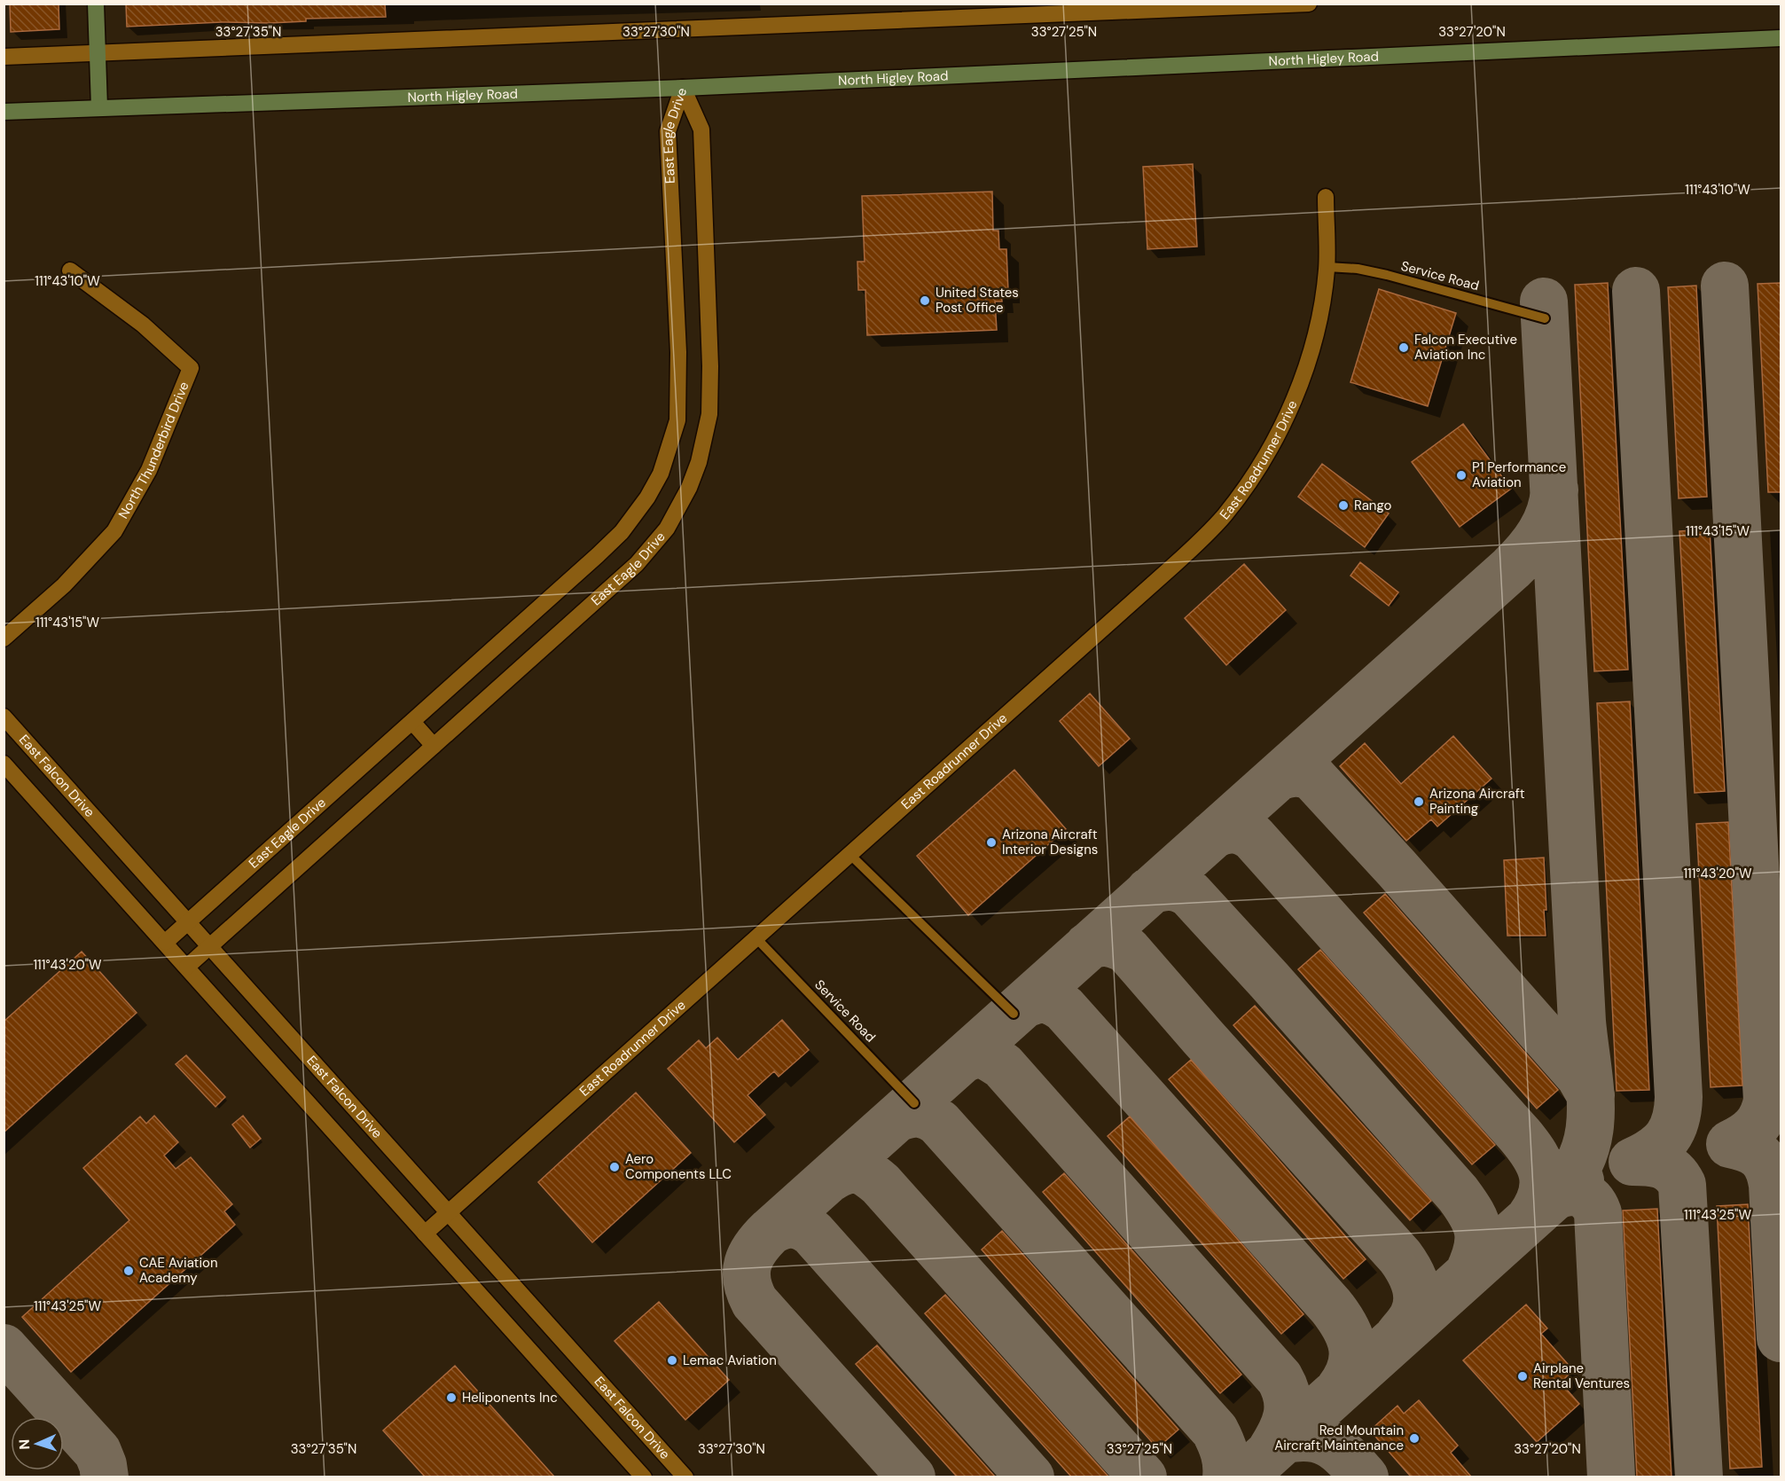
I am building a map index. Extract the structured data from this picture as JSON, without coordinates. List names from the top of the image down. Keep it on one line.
{"streets":{"main road":["North Higley Road"],"street":["East Eagle Drive","North Thunderbird Drive","East Roadrunner Drive","East Falcon Drive"],"lane":["Service Road"]},"crossings":[["North Higley Road","East Eagle Drive"],["East Eagle Drive","East Falcon Drive"],["Service Road","East Roadrunner Drive"],["East Roadrunner Drive","East Falcon Drive"]],"places":["United States Post Office","Falcon Executive Aviation Inc","P1 Performance Aviation","Rango","Arizona Aircraft Painting","Arizona Aircraft Interior Designs","Aero Components LLC","CAE Aviation Academy","Lemac Aviation","Airplane Rental Ventures","Heliponents Inc","Red Mountain Aircraft Maintenance"],"north":"left","coordinates":["33°27'35\"N","33°27'30\"N","33°27'25\"N","33°27'20\"N","111°43'10\"W","111°43'15\"W","111°43'20\"W","111°43'25\"W"]}
